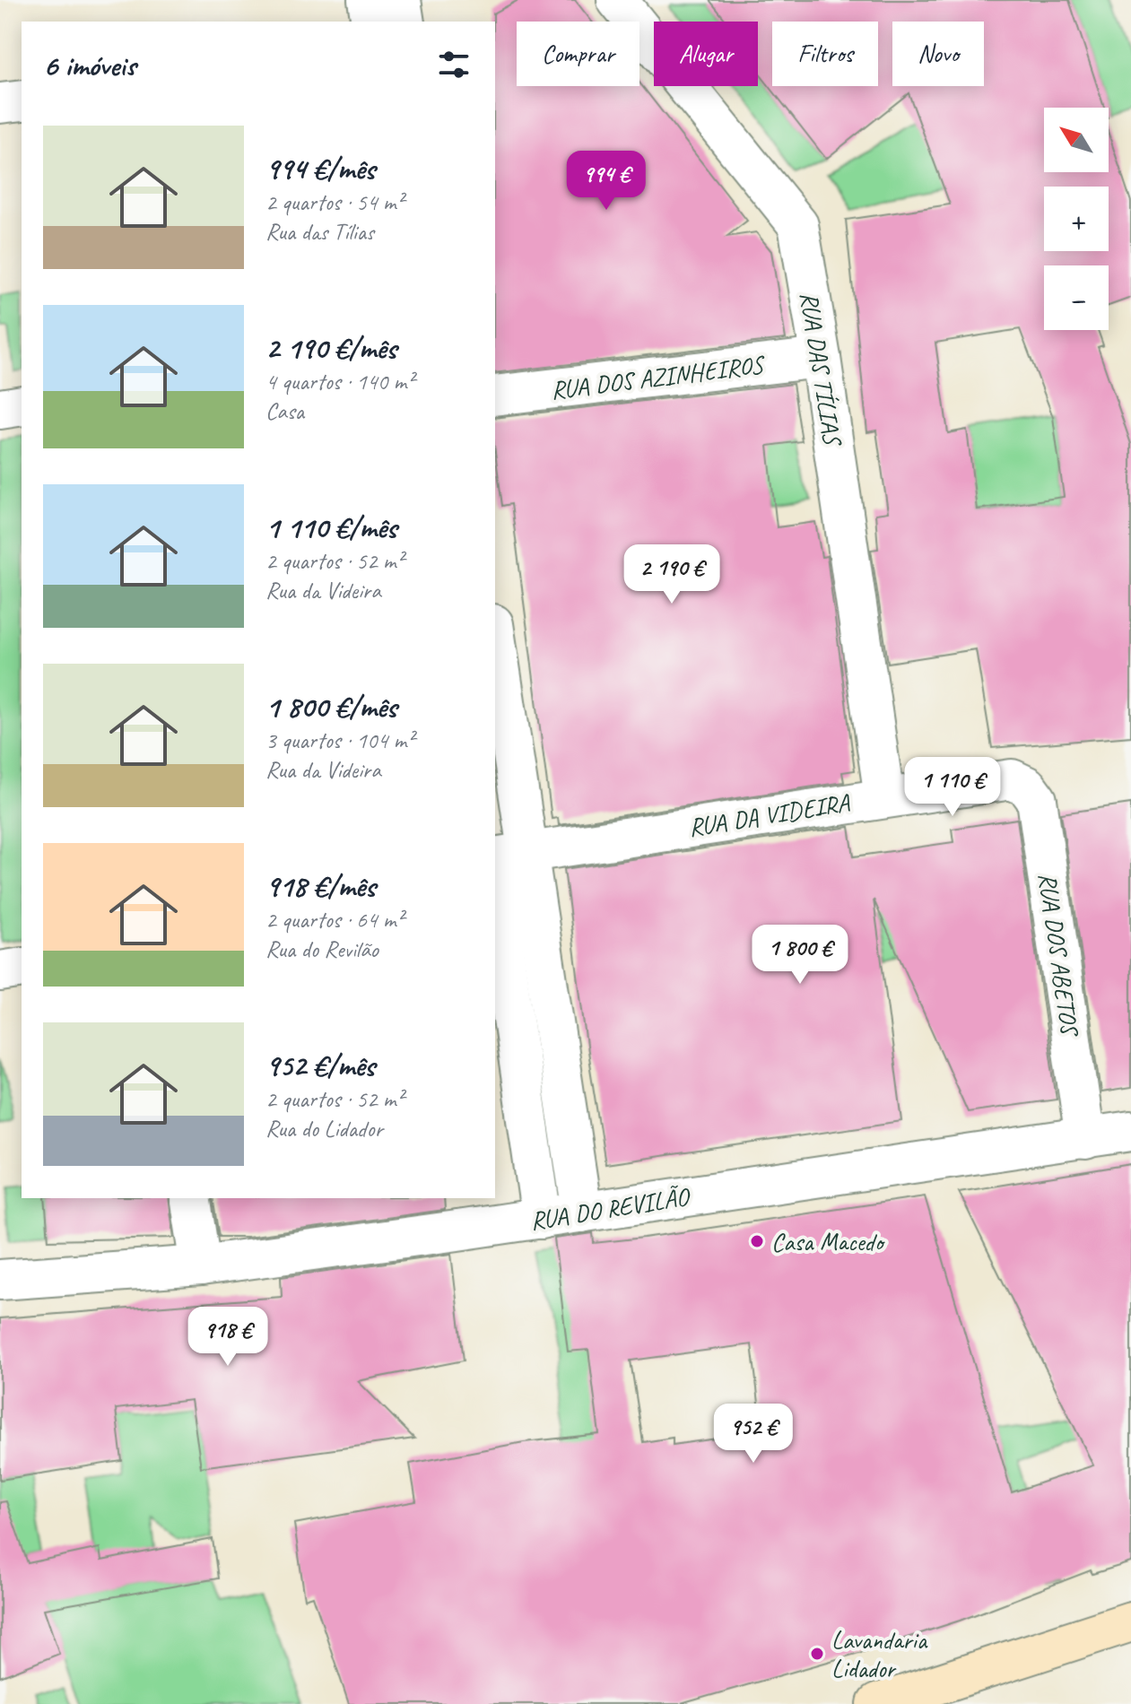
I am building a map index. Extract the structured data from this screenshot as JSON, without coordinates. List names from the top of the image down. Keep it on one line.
{"streets":{"street":["RUA DAS TÍLIAS","RUA DOS AZINHEIROS","RUA DA VIDEIRA","RUA DOS ABETOS","RUA DO REVILÃO"]},"crossings":[["RUA DAS TÍLIAS","RUA DOS AZINHEIROS"],["RUA DAS TÍLIAS","RUA DA VIDEIRA"],["RUA DA VIDEIRA","RUA DOS ABETOS"],["RUA DOS ABETOS","RUA DO REVILÃO"]],"places":["Casa Macedo","Lavandaria Lidador"],"north":"top left","page":{"chip":["Comprar","Alugar","Filtros","Novo"],"heading":"6 imóveis","map_buttons":["+","−"],"list":[{"name":"994 €/mês","note":"2 quartos · 54 m² · Rua das Tílias"},{"name":"2 190 €/mês","note":"4 quartos · 140 m² · Casa"},{"name":"1 110 €/mês","note":"2 quartos · 52 m² · Rua da Videira"},{"name":"1 800 €/mês","note":"3 quartos · 104 m² · Rua da Videira"},{"name":"918 €/mês","note":"2 quartos · 64 m² · Rua do Revilão"},{"name":"952 €/mês","note":"2 quartos · 52 m² · Rua do Lidador"}],"price":["994 €","2 190 €","1 110 €","1 800 €","918 €","952 €"]}}
